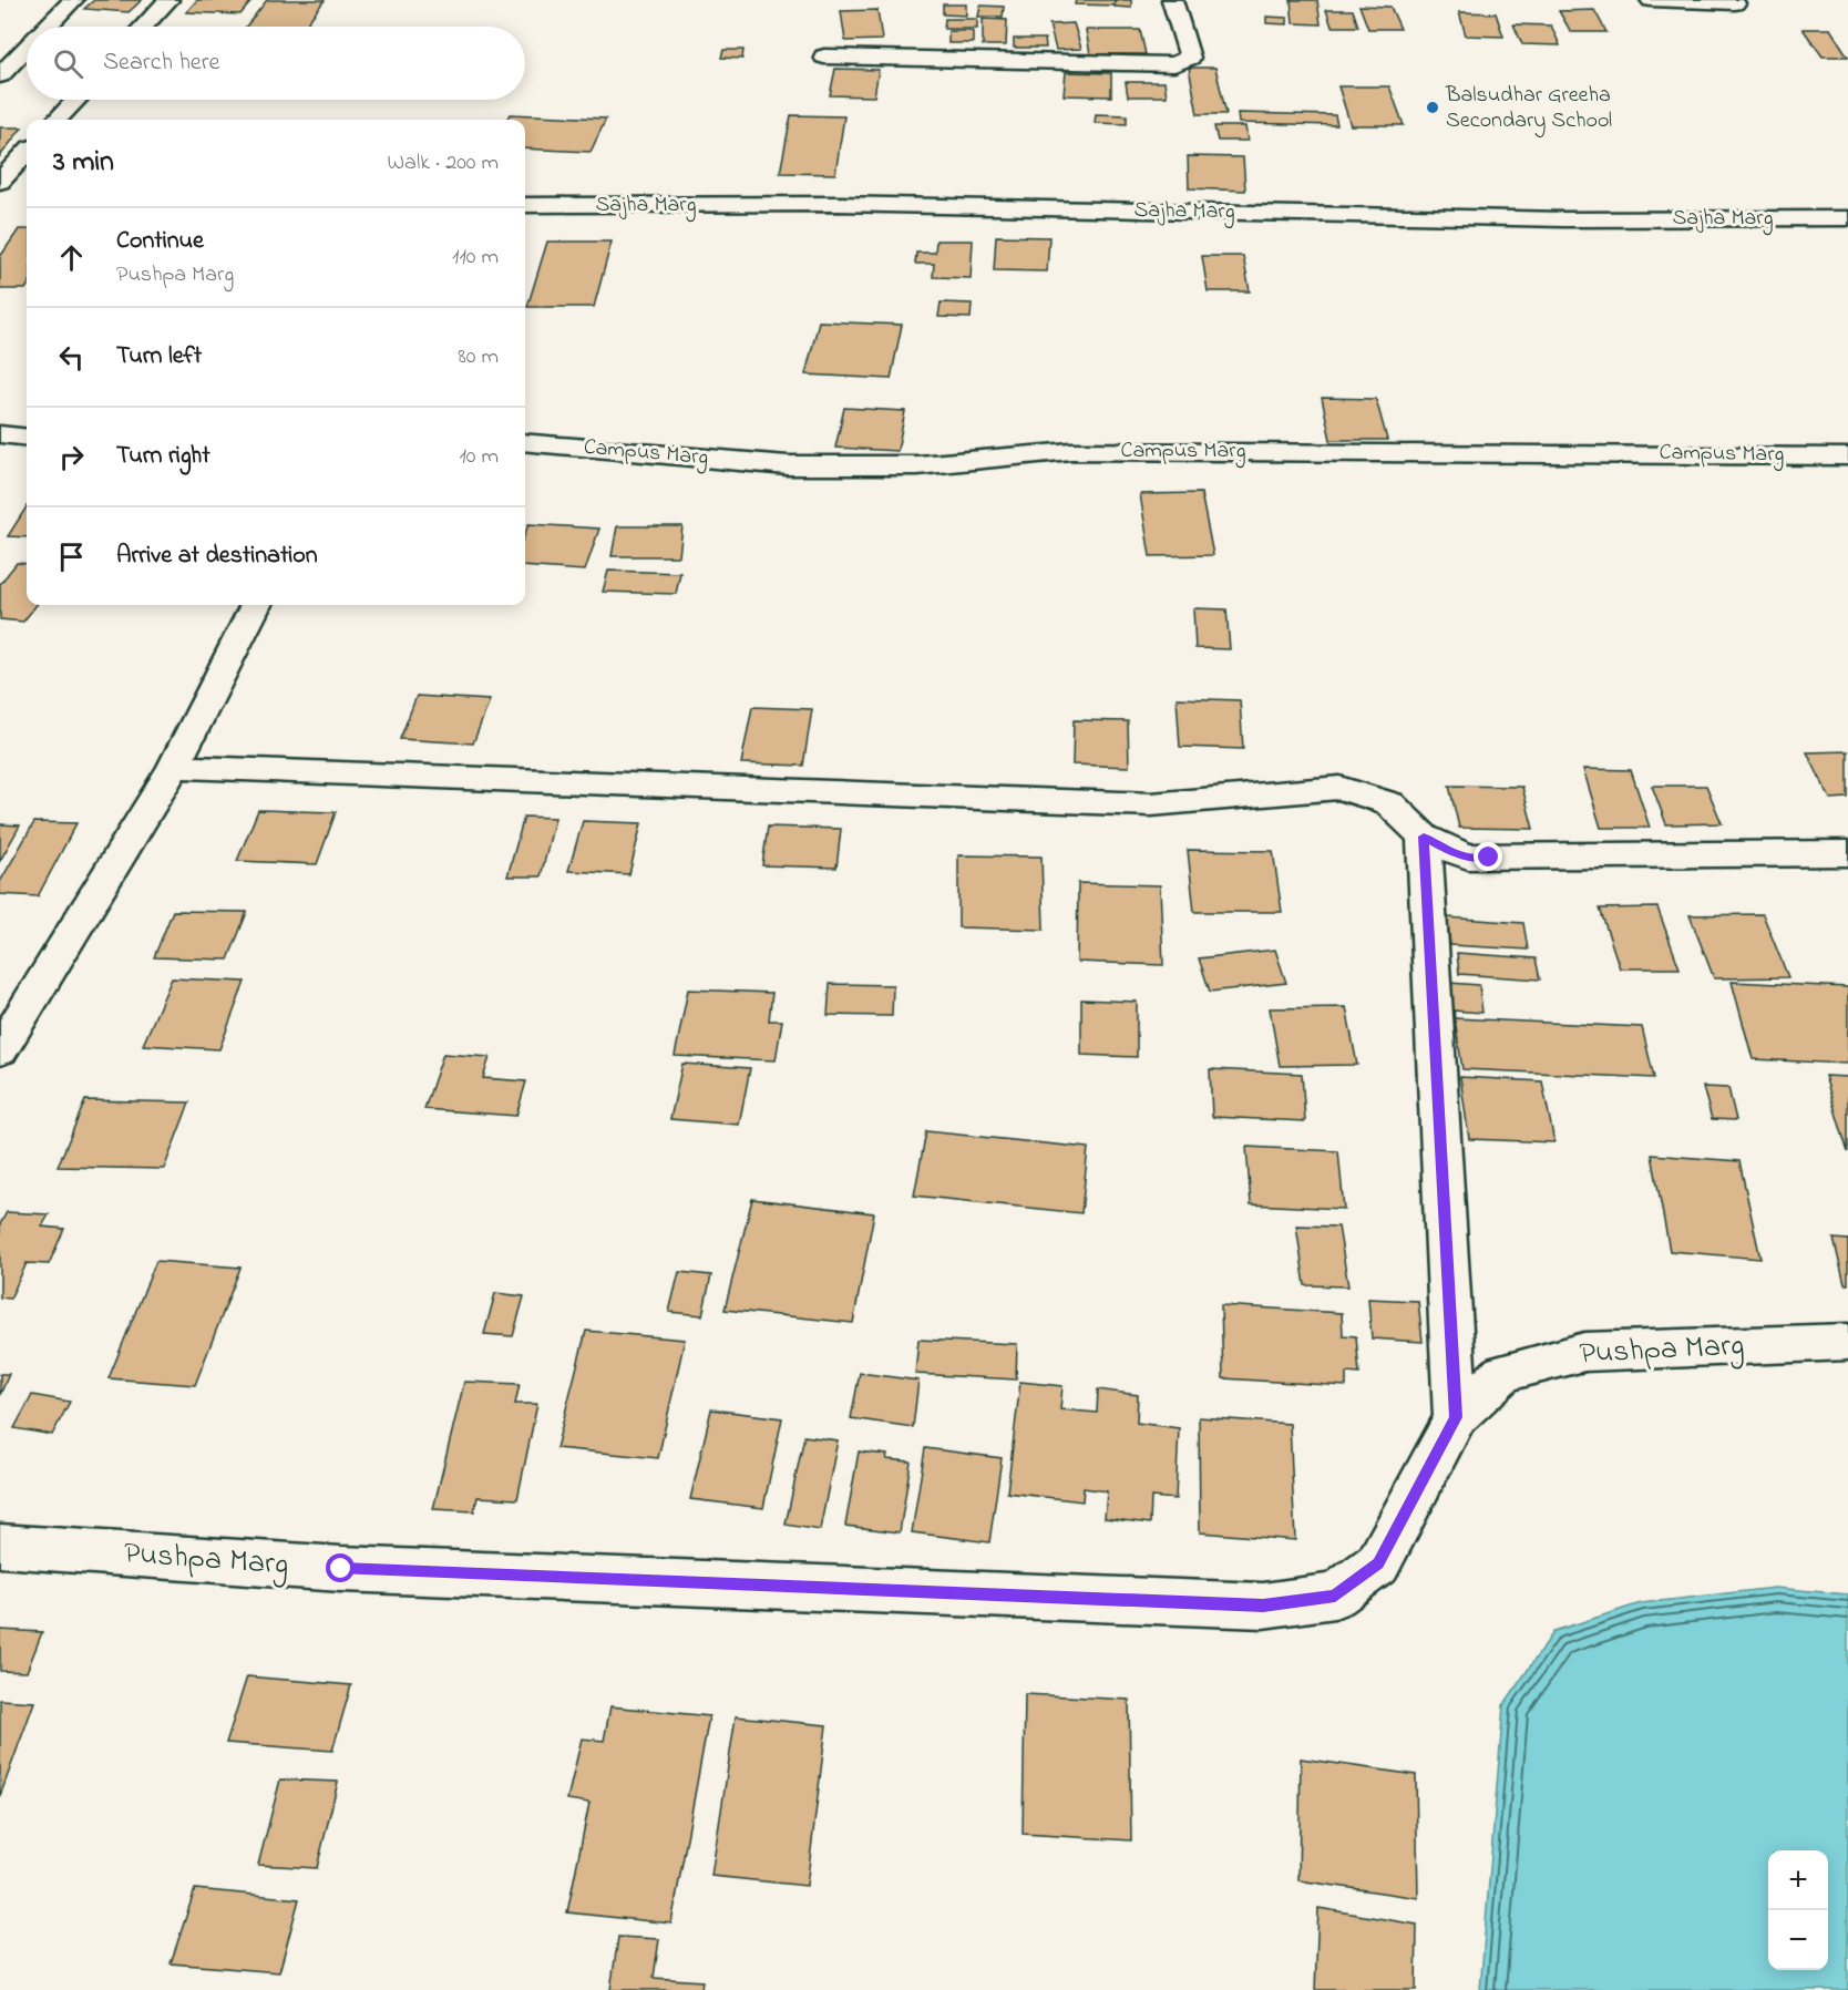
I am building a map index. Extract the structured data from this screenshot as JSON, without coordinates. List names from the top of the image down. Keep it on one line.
{"streets":{"street":["Sajha Marg","Campus Marg","Pushpa Marg"]},"places":["Balsudhar Greeha Secondary School"],"page":{"search":"Search here","heading":["3 min","Walk · 200 m"],"list":[["Continue","Pushpa Marg","110 m"],["Turn left","80 m"],["Turn right","10 m"],"Arrive at destination"],"map_buttons":["+","−"]}}
